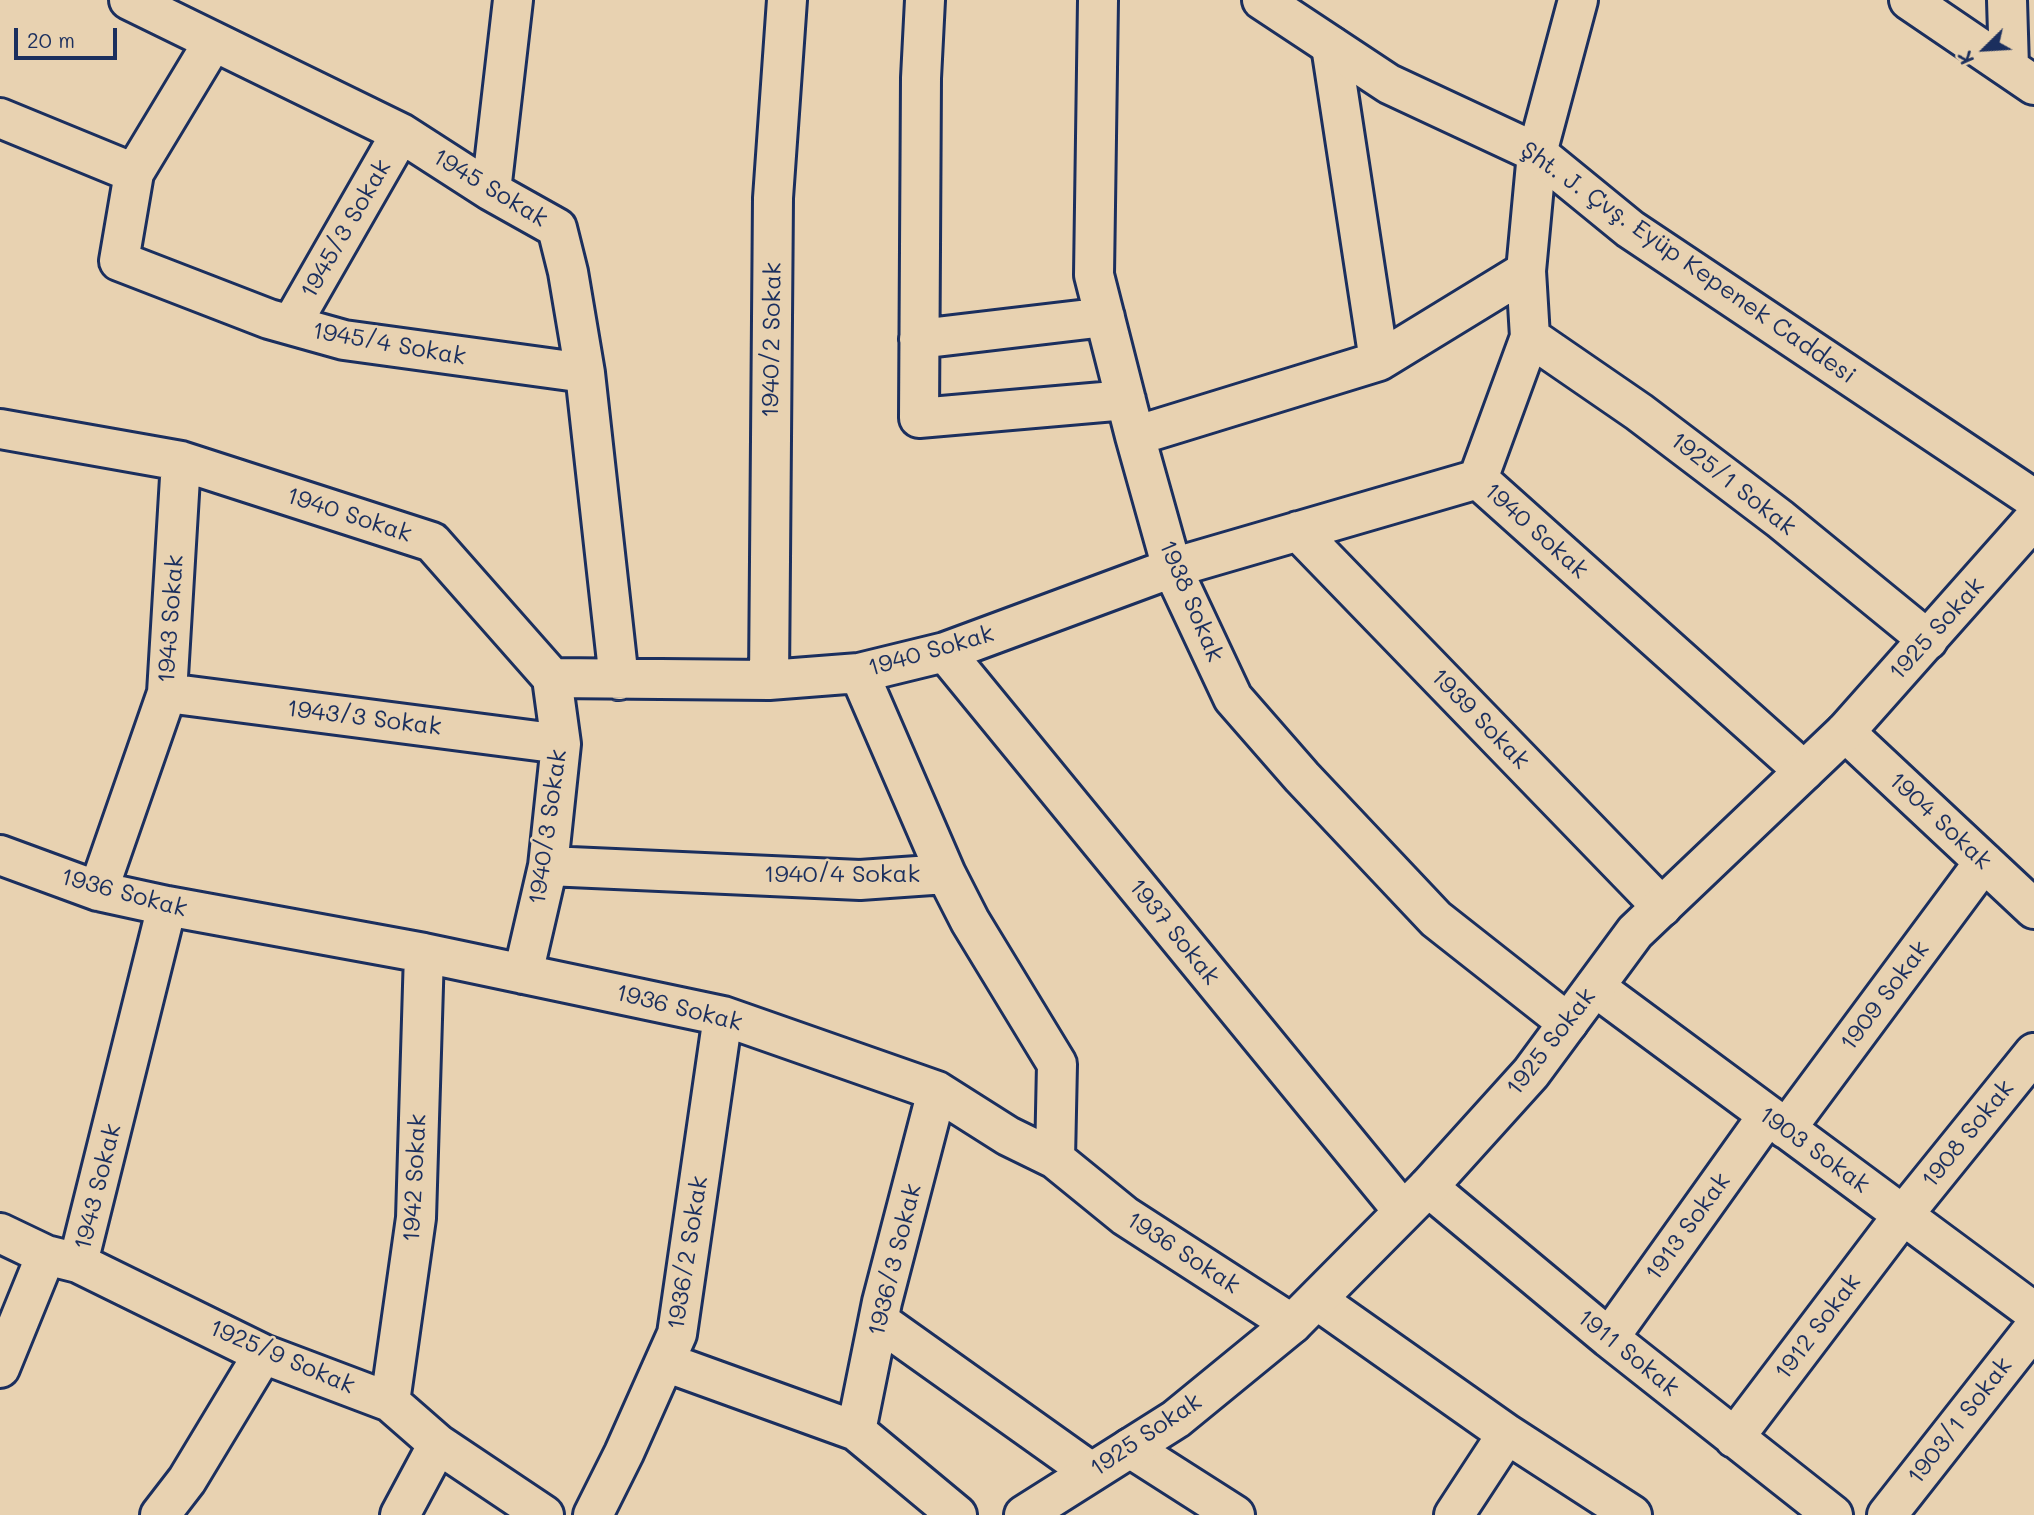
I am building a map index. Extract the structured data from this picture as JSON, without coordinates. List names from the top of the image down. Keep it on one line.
{"streets":{"street":["1945 Sokak","1945/3 Sokak","Şht. J. Çvş. Eyüp Kepenek Caddesi","1940/2 Sokak","1945/4 Sokak","1925/1 Sokak","1940 Sokak","1938 Sokak","1943 Sokak","1925 Sokak","1943/3 Sokak","1939 Sokak","1904 Sokak","1940/3 Sokak","1940/4 Sokak","1936 Sokak","1937 Sokak","1909 Sokak","1908 Sokak","1903 Sokak","1942 Sokak","1913 Sokak","1936/2 Sokak","1936/3 Sokak","1912 Sokak","1911 Sokak","1925/9 Sokak","1903/1 Sokak"]},"crossings":[["1945 Sokak","1945/3 Sokak"],["1945 Sokak","1945/4 Sokak"],["1945 Sokak","1940 Sokak"],["1945/3 Sokak","1945/4 Sokak"],["1940/2 Sokak","1940 Sokak"],["1925/1 Sokak","1925 Sokak"],["1940 Sokak","1938 Sokak"],["1940 Sokak","1943 Sokak"],["1940 Sokak","1925 Sokak"],["1940 Sokak","1939 Sokak"],["1940 Sokak","1940/3 Sokak"],["1940 Sokak","1937 Sokak"],["1938 Sokak","1925 Sokak"],["1943 Sokak","1943/3 Sokak"],["1943 Sokak","1936 Sokak"],["1943 Sokak","1925/9 Sokak"],["1925 Sokak","1939 Sokak"],["1925 Sokak","1904 Sokak"],["1925 Sokak","1936 Sokak"],["1925 Sokak","1937 Sokak"],["1925 Sokak","1903 Sokak"],["1925 Sokak","1911 Sokak"],["1943/3 Sokak","1940/3 Sokak"],["1904 Sokak","1909 Sokak"],["1940/3 Sokak","1940/4 Sokak"],["1940/3 Sokak","1936 Sokak"],["1940/4 Sokak","1936 Sokak"],["1936 Sokak","1942 Sokak"],["1936 Sokak","1936/2 Sokak"],["1936 Sokak","1936/3 Sokak"],["1937 Sokak","1911 Sokak"],["1909 Sokak","1903 Sokak"],["1909 Sokak","1913 Sokak"],["1908 Sokak","1903 Sokak"],["1908 Sokak","1912 Sokak"],["1903 Sokak","1913 Sokak"],["1903 Sokak","1912 Sokak"],["1903 Sokak","1903/1 Sokak"],["1942 Sokak","1925/9 Sokak"],["1913 Sokak","1911 Sokak"],["1912 Sokak","1911 Sokak"]],"scale_bar":"20 m","north":"bottom left"}
